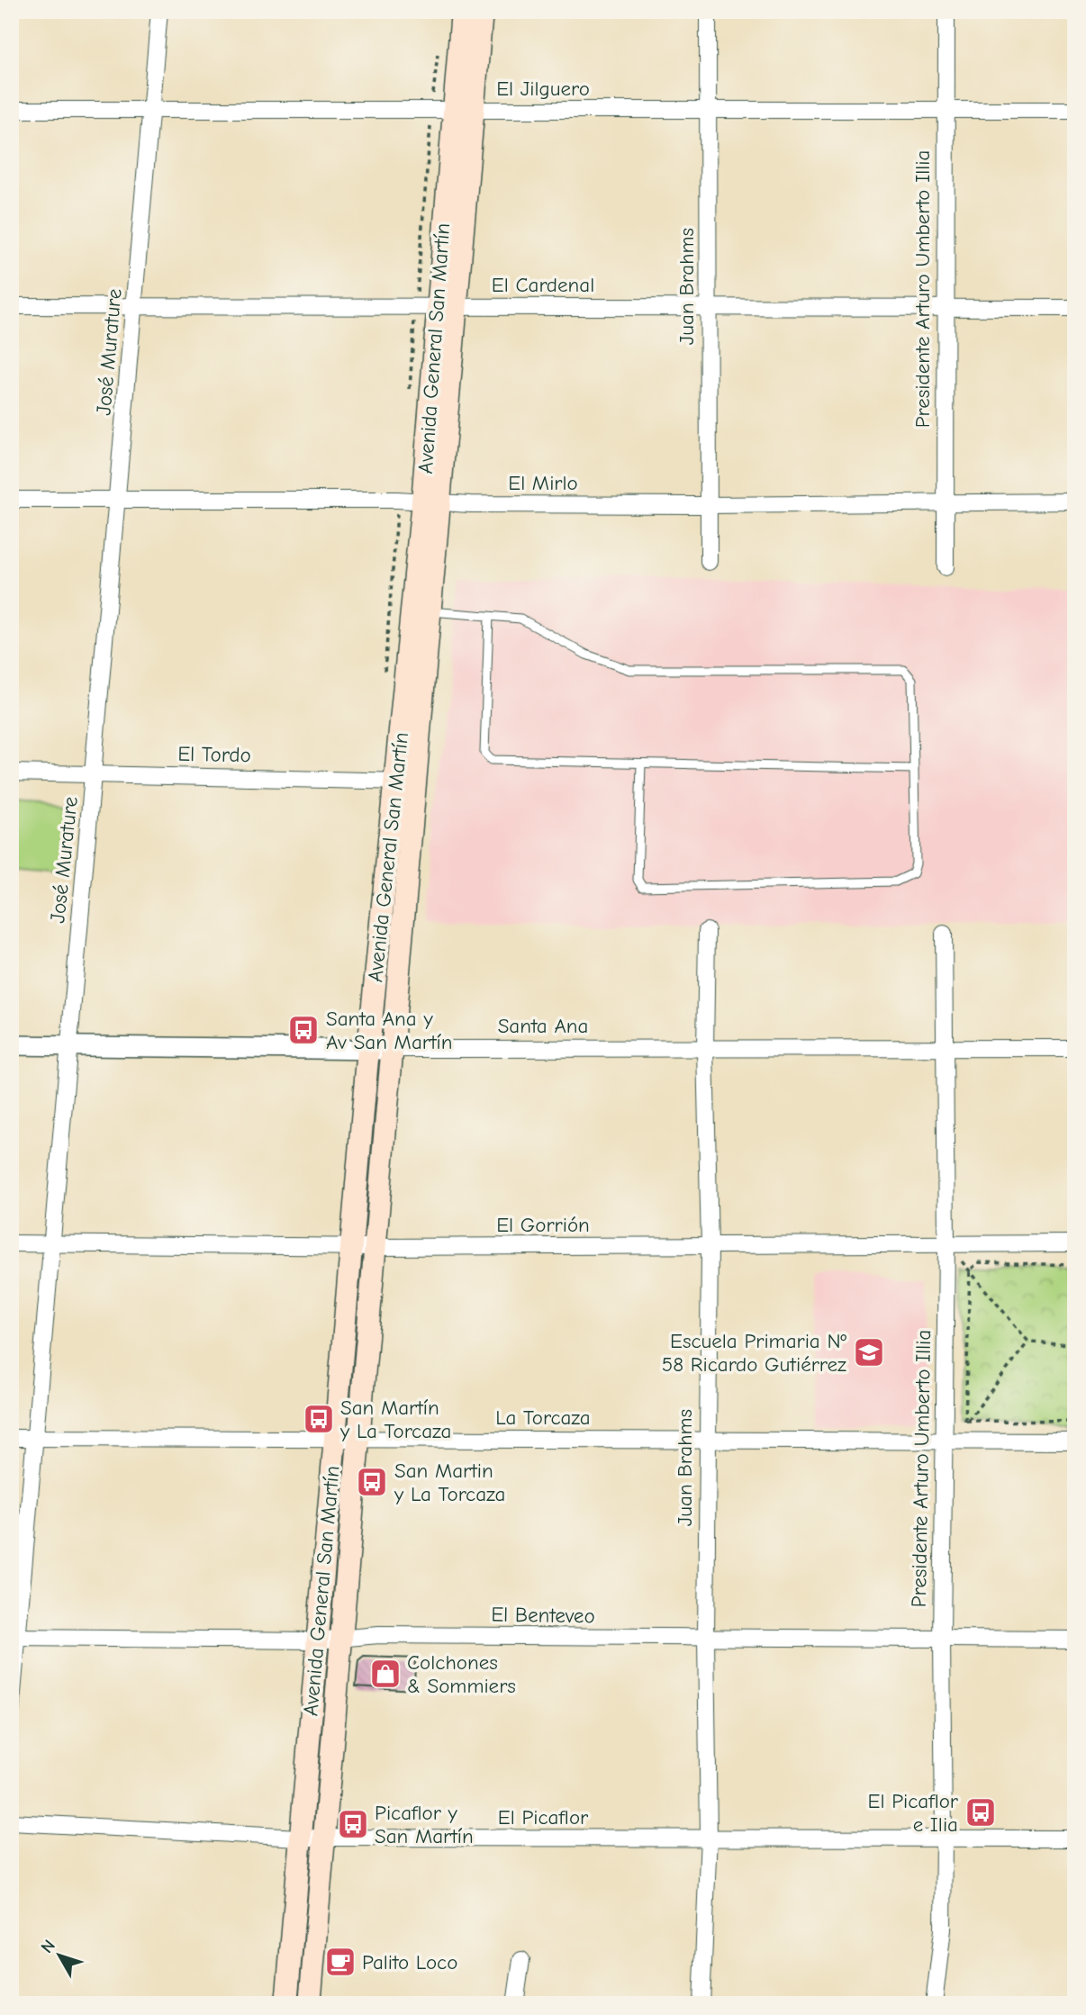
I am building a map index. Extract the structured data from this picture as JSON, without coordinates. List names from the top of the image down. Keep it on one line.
{"streets":{"main road":["Avenida General San Martín"],"street":["El Jilguero","El Cardenal","Juan Brahms","Presidente Arturo Umberto Illia","José Murature","El Mirlo","El Tordo","Santa Ana","El Gorrión","La Torcaza","El Benteveo","El Picaflor"]},"crossings":[["El Jilguero","Juan Brahms"],["El Jilguero","Presidente Arturo Umberto Illia"],["El Jilguero","Avenida General San Martín"],["El Jilguero","José Murature"],["El Cardenal","Juan Brahms"],["El Cardenal","Presidente Arturo Umberto Illia"],["El Cardenal","Avenida General San Martín"],["El Cardenal","José Murature"],["Juan Brahms","El Mirlo"],["Juan Brahms","Santa Ana"],["Juan Brahms","El Gorrión"],["Juan Brahms","La Torcaza"],["Juan Brahms","El Benteveo"],["Juan Brahms","El Picaflor"],["Presidente Arturo Umberto Illia","El Mirlo"],["Presidente Arturo Umberto Illia","Santa Ana"],["Presidente Arturo Umberto Illia","El Gorrión"],["Presidente Arturo Umberto Illia","La Torcaza"],["Presidente Arturo Umberto Illia","El Benteveo"],["Presidente Arturo Umberto Illia","El Picaflor"],["Avenida General San Martín","El Mirlo"],["Avenida General San Martín","El Tordo"],["Avenida General San Martín","Santa Ana"],["Avenida General San Martín","El Gorrión"],["Avenida General San Martín","La Torcaza"],["Avenida General San Martín","El Benteveo"],["Avenida General San Martín","El Picaflor"],["José Murature","El Mirlo"],["José Murature","El Tordo"],["José Murature","Santa Ana"],["José Murature","El Gorrión"],["José Murature","La Torcaza"],["José Murature","El Benteveo"]],"places":{"bus stop":["Santa Ana y Av San Martín","San Martín y La Torcaza","San Martin y La Torcaza","El Picaflor e Ilia","Picaflor y San Martín"],"school or university":["Escuela Primaria Nº 58 Ricardo Gutiérrez"],"shop":["Colchones & Sommiers"],"cafe":["Palito Loco"]},"north":"top left"}
